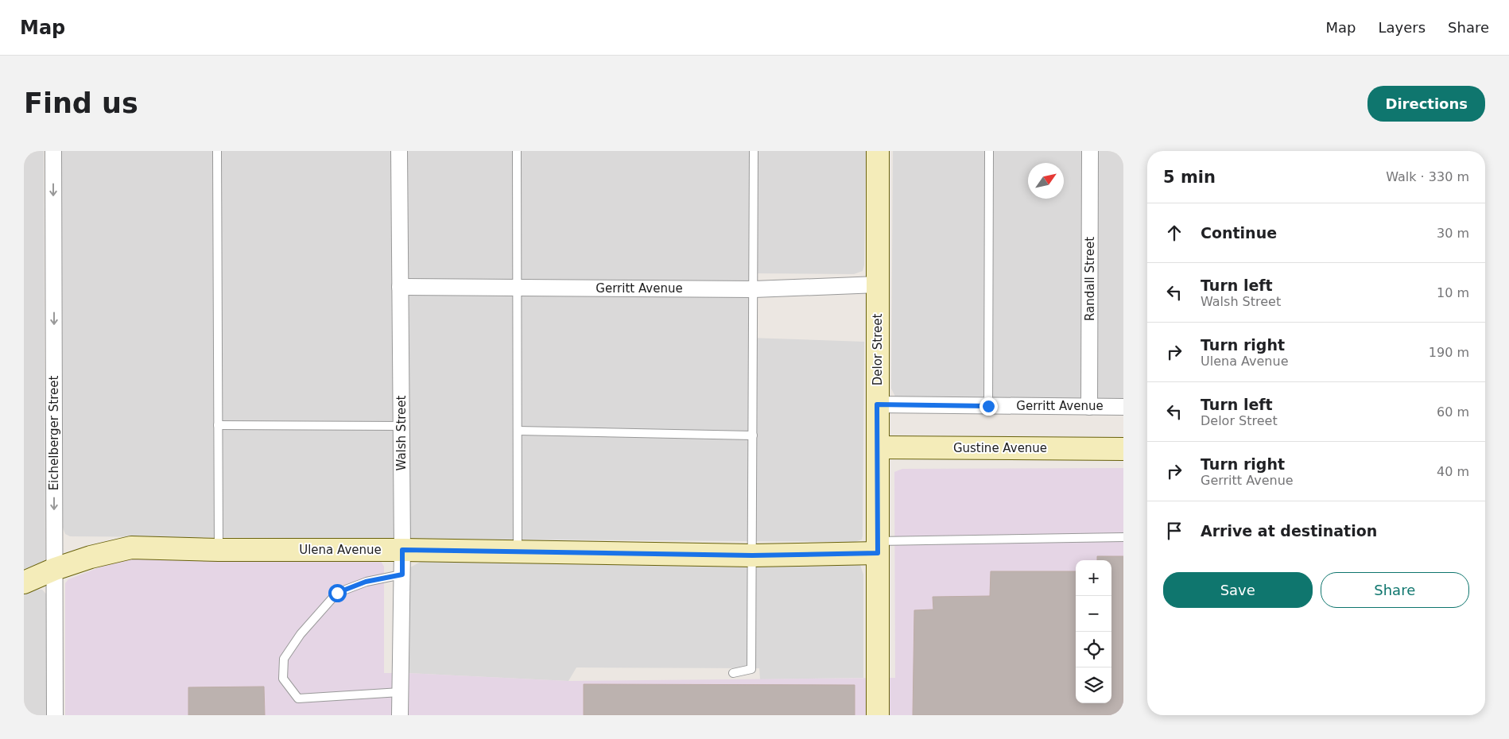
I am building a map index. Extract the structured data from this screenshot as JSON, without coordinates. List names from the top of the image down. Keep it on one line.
{"streets":{"street":["Randall Street","Gerritt Avenue","Delor Street","Eichelberger Street","Walsh Street","Gustine Avenue","Ulena Avenue"]},"crossings":[["Randall Street","Gerritt Avenue"],["Gerritt Avenue","Delor Street"],["Gerritt Avenue","Walsh Street"],["Delor Street","Gustine Avenue"],["Delor Street","Ulena Avenue"],["Eichelberger Street","Ulena Avenue"],["Walsh Street","Ulena Avenue"]],"one_way":["Eichelberger Street"],"north":"top right","page":{"header":"Map","nav":["Map","Layers","Share"],"buttons":["Directions",["Save","Share"]],"title":"Find us","heading":["5 min","Walk · 330 m"],"list":[["Continue","30 m"],["Turn left","Walsh Street","10 m"],["Turn right","Ulena Avenue","190 m"],["Turn left","Delor Street","60 m"],["Turn right","Gerritt Avenue","40 m"],"Arrive at destination"],"map_buttons":["+","−"]}}
